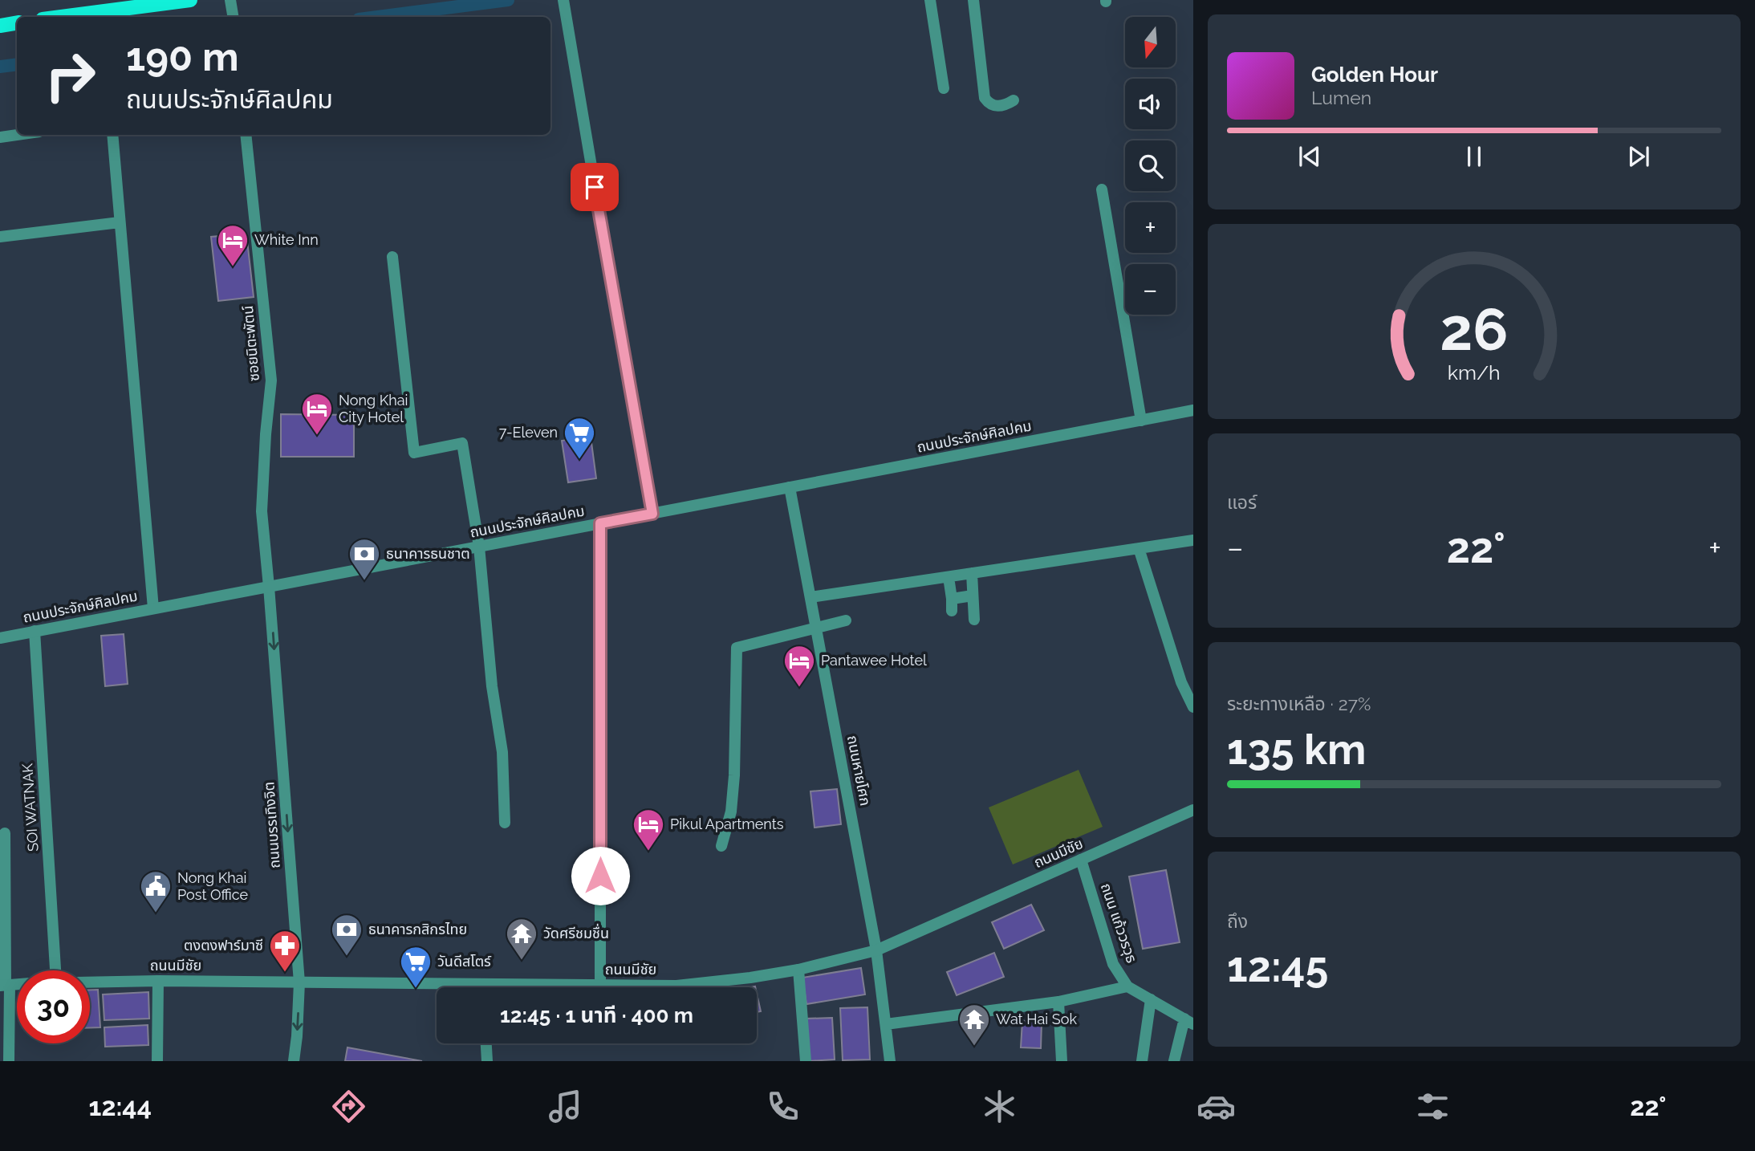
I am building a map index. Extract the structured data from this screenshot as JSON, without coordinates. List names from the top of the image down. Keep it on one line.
{"streets":{"street":["ซอยนิตะพัตน์","ถนนประจักษ์ศิลปคม","ถนนหายโศก","SOI WATNAK","ถนนบรรเทิงจิต","ถนนมีชัย","ถนน แก้ววรวุธ"]},"crossings":[["ซอยนิตะพัตน์","ถนนประจักษ์ศิลปคม"],["ซอยนิตะพัตน์","ถนนบรรเทิงจิต"],["ถนนประจักษ์ศิลปคม","ถนนหายโศก"],["ถนนประจักษ์ศิลปคม","SOI WATNAK"],["ถนนประจักษ์ศิลปคม","ถนนบรรเทิงจิต"],["ถนนหายโศก","ถนนมีชัย"],["ถนนบรรเทิงจิต","ถนนมีชัย"],["ถนนมีชัย","ถนน แก้ววรวุธ"]],"one_way":["ถนนบรรเทิงจิต"],"places":{"hotel":["White Inn","Nong Khai City Hotel","Pantawee Hotel","Pikul Apartments"],"supermarket":["7-Eleven","วันดีสโตร์"],"bank":["ธนาคารธนชาต","ธนาคารกสิกรไทย"],"public building":["Nong Khai Post Office"],"temple":["วัดศรีชมชื่น","Wat Hai Sok"],"pharmacy":["ตงตงฟาร์มาซี"]},"north":"bottom","page":{"map_buttons":["+","−"],"turn":["190 m","ถนนประจักษ์ศิลปคม"],"song":["Golden Hour","Lumen"],"tile":["แอร์",["ระยะทางเหลือ · 27%","135 km"],["ถึง","12:45"]],"heat":["−","22°","+"],"limit":"30","trip":"12:45 · 1 นาที · 400 m","tabs":["12:44","22°"],"gauge":["26","km/h"]}}
